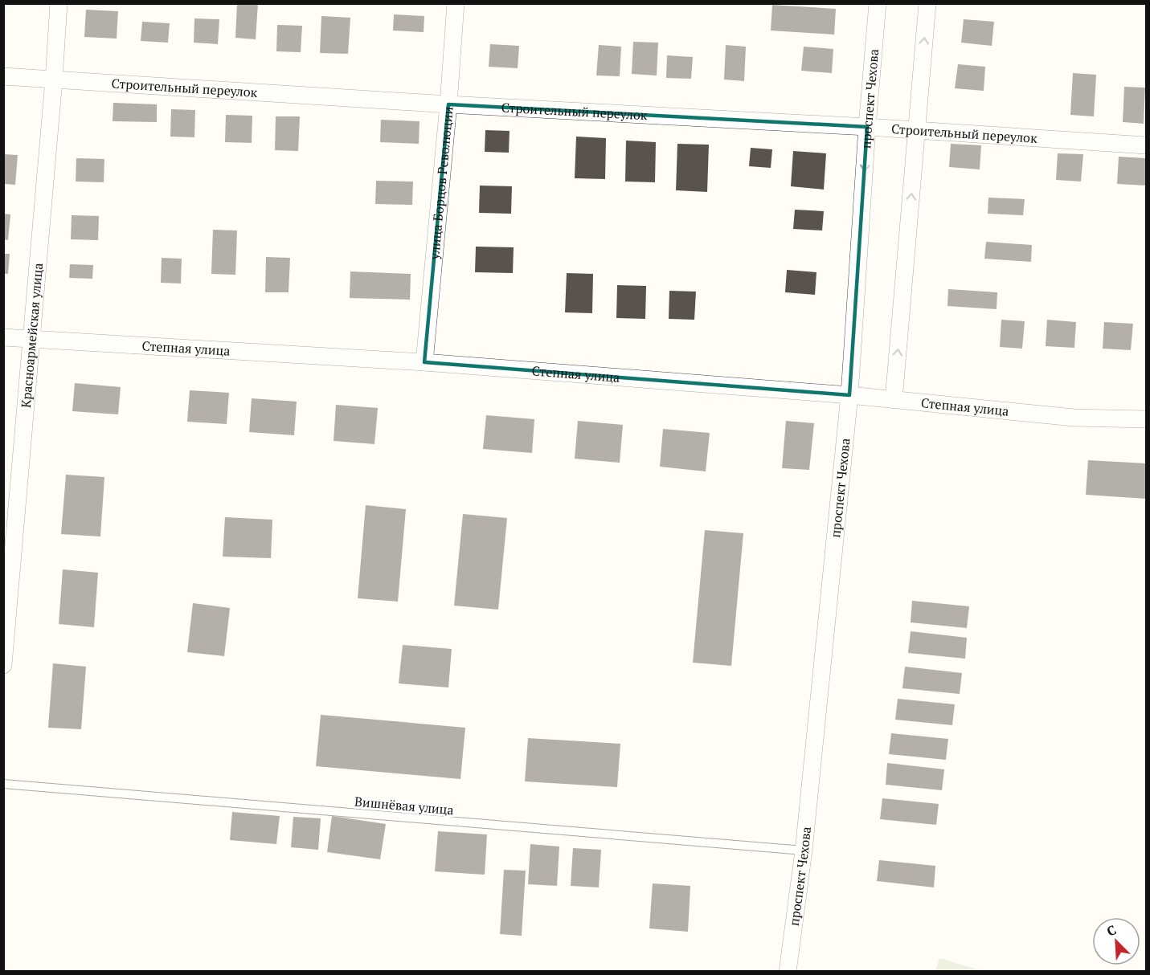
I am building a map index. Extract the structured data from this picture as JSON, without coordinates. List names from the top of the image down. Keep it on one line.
{"streets":{"street":["Строительный переулок","проспект Чехова","улица Борцов Революции","Красноармейская улица","Степная улица"],"lane":["Вишнёвая улица"]},"crossings":[["Строительный переулок","проспект Чехова"],["Строительный переулок","улица Борцов Революции"],["Строительный переулок","Красноармейская улица"],["проспект Чехова","Степная улица"],["проспект Чехова","Вишнёвая улица"],["улица Борцов Революции","Степная улица"],["Красноармейская улица","Степная улица"]],"north":"top left"}
